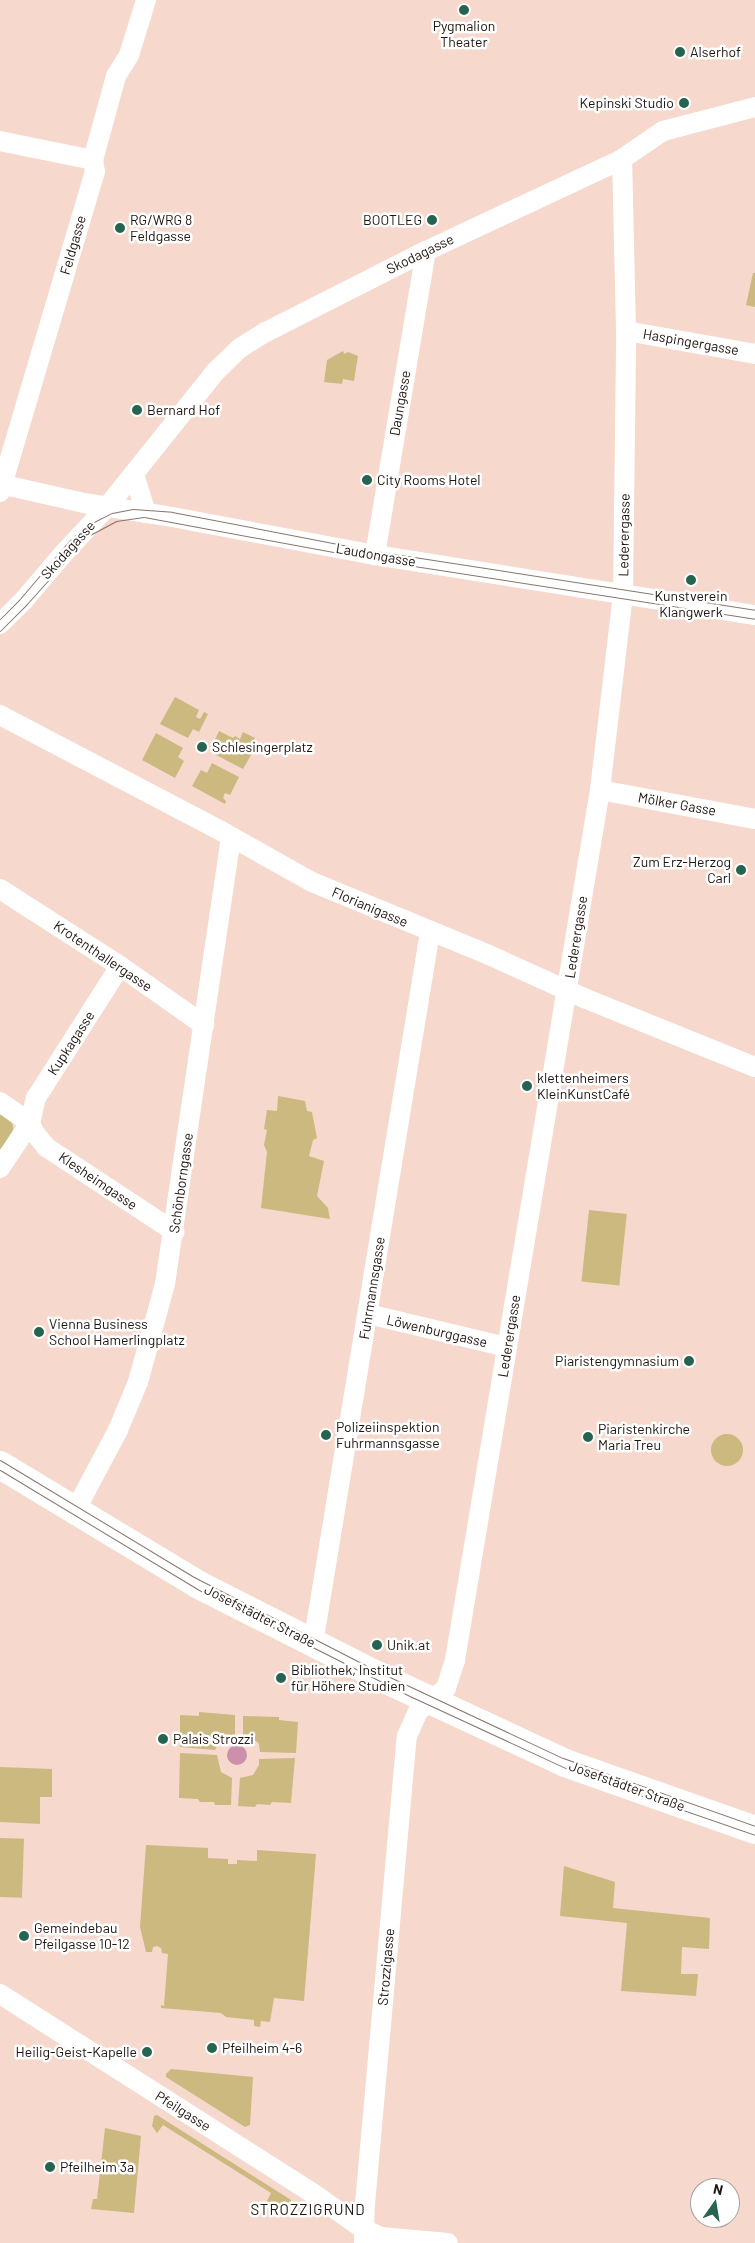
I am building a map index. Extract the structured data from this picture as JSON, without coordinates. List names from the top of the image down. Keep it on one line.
{"streets":{"street":["Feldgasse","Skodagasse","Haspingergasse","Daungasse","Lederergasse","Laudongasse","Mölker Gasse","Florianigasse","Krotenthallergasse","Kupkagasse","Klesheimgasse","Schönborngasse","Fuhrmannsgasse","Löwenburggasse","Josefstädter Straße","Strozzigasse","Pfeilgasse"]},"crossings":[["Feldgasse","Laudongasse"],["Skodagasse","Daungasse"],["Skodagasse","Lederergasse"],["Skodagasse","Laudongasse"],["Haspingergasse","Lederergasse"],["Daungasse","Laudongasse"],["Lederergasse","Laudongasse"],["Lederergasse","Mölker Gasse"],["Lederergasse","Florianigasse"],["Lederergasse","Löwenburggasse"],["Lederergasse","Josefstädter Straße"],["Lederergasse","Strozzigasse"],["Florianigasse","Schönborngasse"],["Florianigasse","Fuhrmannsgasse"],["Krotenthallergasse","Kupkagasse"],["Krotenthallergasse","Schönborngasse"],["Kupkagasse","Klesheimgasse"],["Klesheimgasse","Schönborngasse"],["Schönborngasse","Josefstädter Straße"],["Fuhrmannsgasse","Löwenburggasse"],["Fuhrmannsgasse","Josefstädter Straße"],["Josefstädter Straße","Strozzigasse"],["Strozzigasse","Pfeilgasse"]],"districts":["STROZZIGRUND"],"places":["Pygmalion Theater","Alserhof","Kepinski Studio","BOOTLEG","RG/WRG 8 Feldgasse","Bernard Hof","City Rooms Hotel","Kunstverein Klangwerk","Schlesingerplatz","Zum Erz-Herzog Carl","klettenheimers KleinKunstCafé","Vienna Business School Hamerlingplatz","Piaristengymnasium","Polizeiinspektion Fuhrmannsgasse","Piaristenkirche Maria Treu","Unik.at","Bibliothek, Institut für Höhere Studien","Palais Strozzi","Gemeindebau Pfeilgasse 10-12","Pfeilheim 4-6","Heilig-Geist-Kapelle","Pfeilheim 3a"],"north":"top"}
